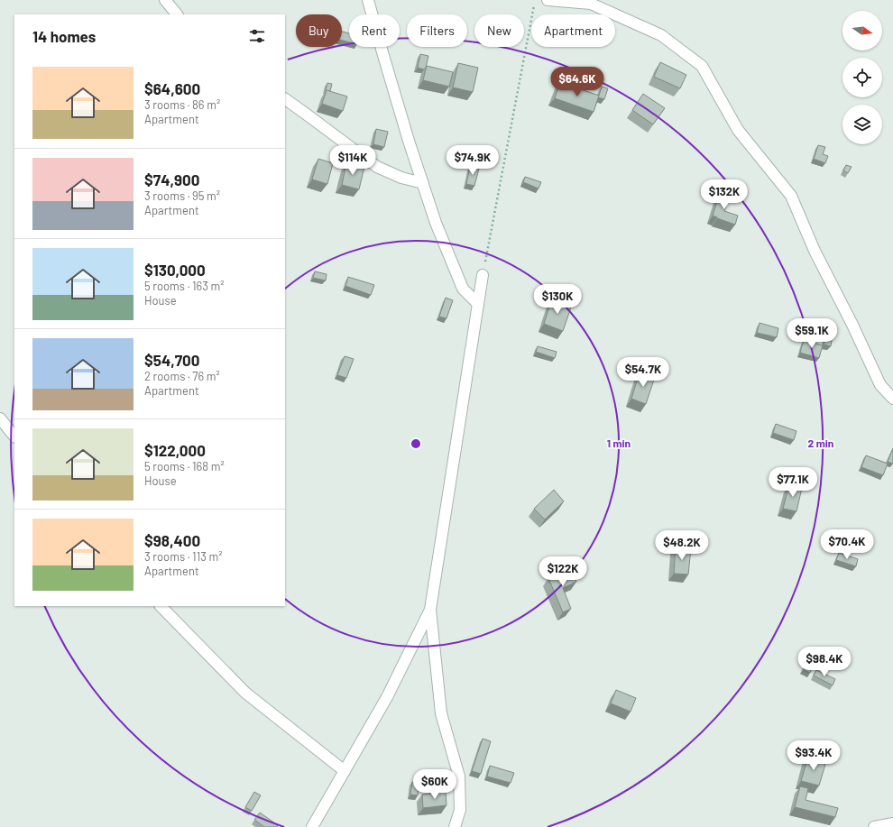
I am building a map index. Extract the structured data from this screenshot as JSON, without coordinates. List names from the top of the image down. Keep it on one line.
{"north":"right","page":{"chip":["Buy","Rent","Filters","New","Apartment"],"heading":"14 homes","list":[{"name":"$64,600","note":"3 rooms · 86 m² · Apartment"},{"name":"$74,900","note":"3 rooms · 95 m² · Apartment"},{"name":"$130,000","note":"5 rooms · 163 m² · House"},{"name":"$54,700","note":"2 rooms · 76 m² · Apartment"},{"name":"$122,000","note":"5 rooms · 168 m² · House"},{"name":"$98,400","note":"3 rooms · 113 m² · Apartment"}],"price":["$64.6K","$114K","$74.9K","$132K","$130K","$59.1K","$54.7K","$77.1K","$70.4K","$48.2K","$122K","$98.4K","$93.4K","$60K"]},"rings":["1 min","2 min"]}
